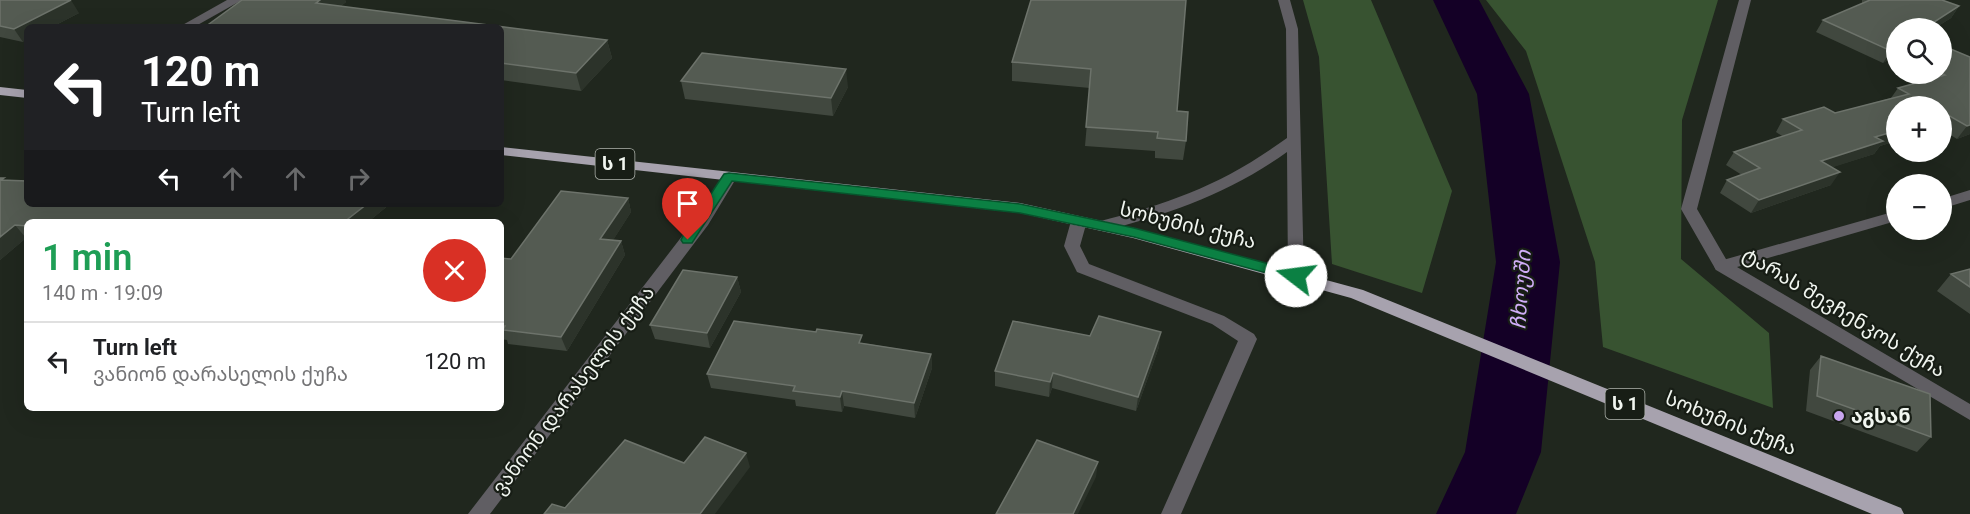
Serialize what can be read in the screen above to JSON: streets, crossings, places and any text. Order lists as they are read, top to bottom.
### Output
{
  "streets": {
    "highway": ["ს 1", "სოხუმის ქუჩა"],
    "street": ["ტარას შევჩენკოს ქუჩა", "ვანიონ დარასელის ქუჩა"]
  },
  "crossings": [
    ["სოხუმის ქუჩა", "ვანიონ დარასელის ქუჩა"]
  ],
  "water": ["ჩხოუში"],
  "places": ["აგსან"],
  "page": {
    "map_buttons": ["+", "−"],
    "turn": ["120 m", "Turn left"],
    "heading": ["1 min", "140 m · 19:09"],
    "list": [
      {
        "name": "Turn left",
        "note": "ვანიონ დარასელის ქუჩა",
        "value": "120 m"
      }
    ]
  }
}
